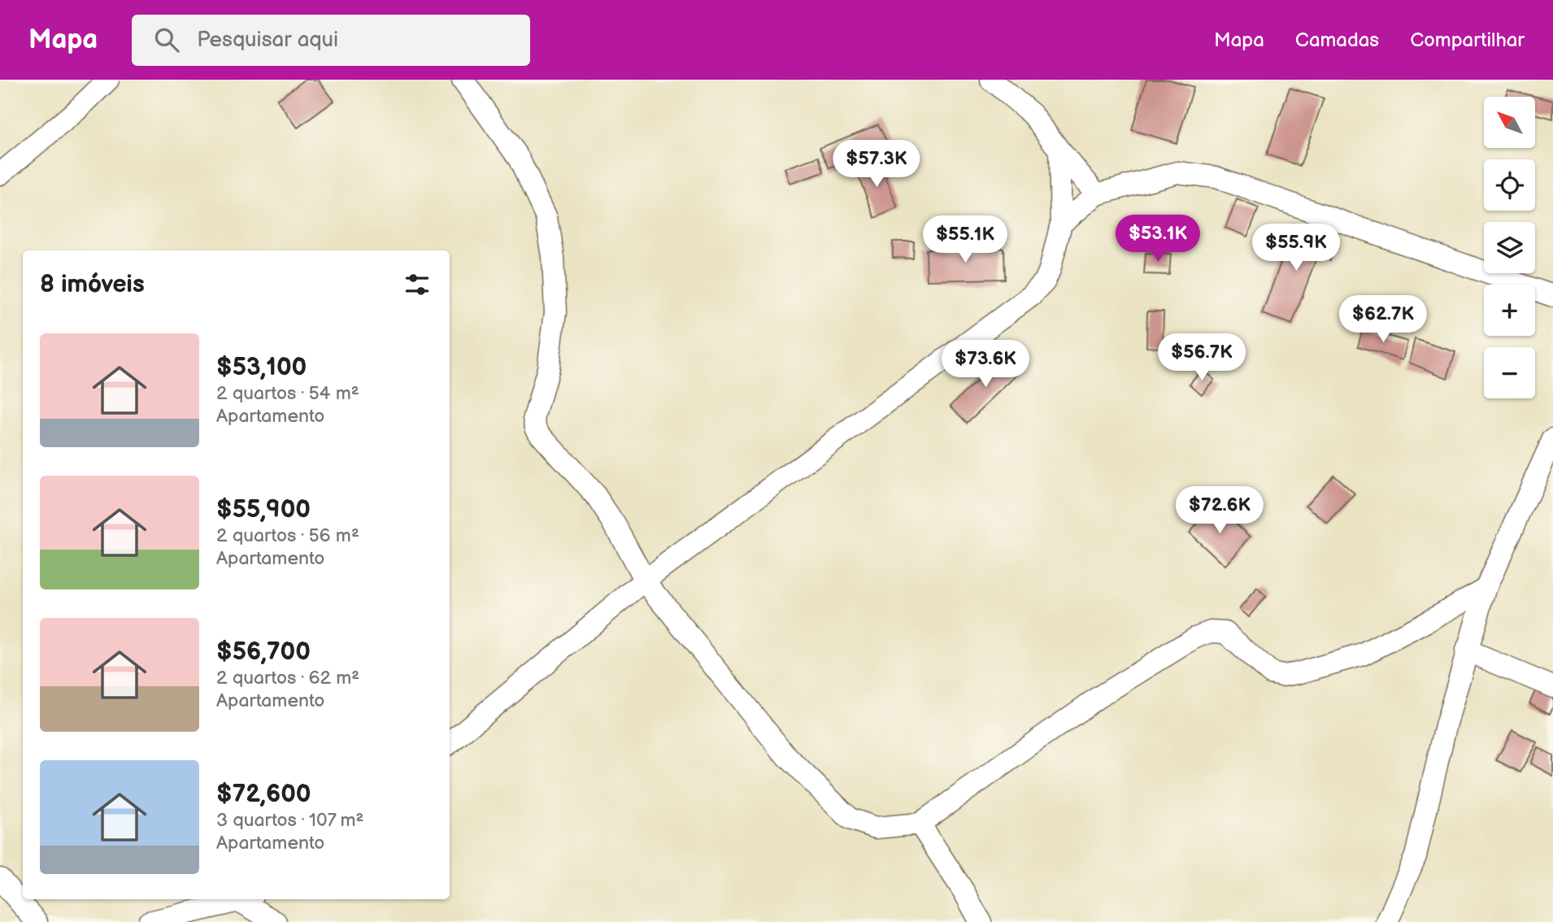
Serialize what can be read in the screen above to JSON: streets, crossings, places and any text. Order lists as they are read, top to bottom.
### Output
{
  "north": "top left",
  "page": {
    "header": "Mapa",
    "search": "Pesquisar aqui",
    "nav": ["Mapa", "Camadas", "Compartilhar"],
    "map_buttons": ["+", "−"],
    "price": [
      "$57.3K",
      "$53.1K",
      "$55.1K",
      "$55.9K",
      "$62.7K",
      "$56.7K",
      "$73.6K",
      "$72.6K"
    ],
    "heading": "8 imóveis",
    "list": [
      {
        "name": "$53,100",
        "note": "2 quartos · 54 m² · Apartamento"
      },
      {
        "name": "$55,900",
        "note": "2 quartos · 56 m² · Apartamento"
      },
      {
        "name": "$56,700",
        "note": "2 quartos · 62 m² · Apartamento"
      },
      {
        "name": "$72,600",
        "note": "3 quartos · 107 m² · Apartamento"
      }
    ]
  }
}
